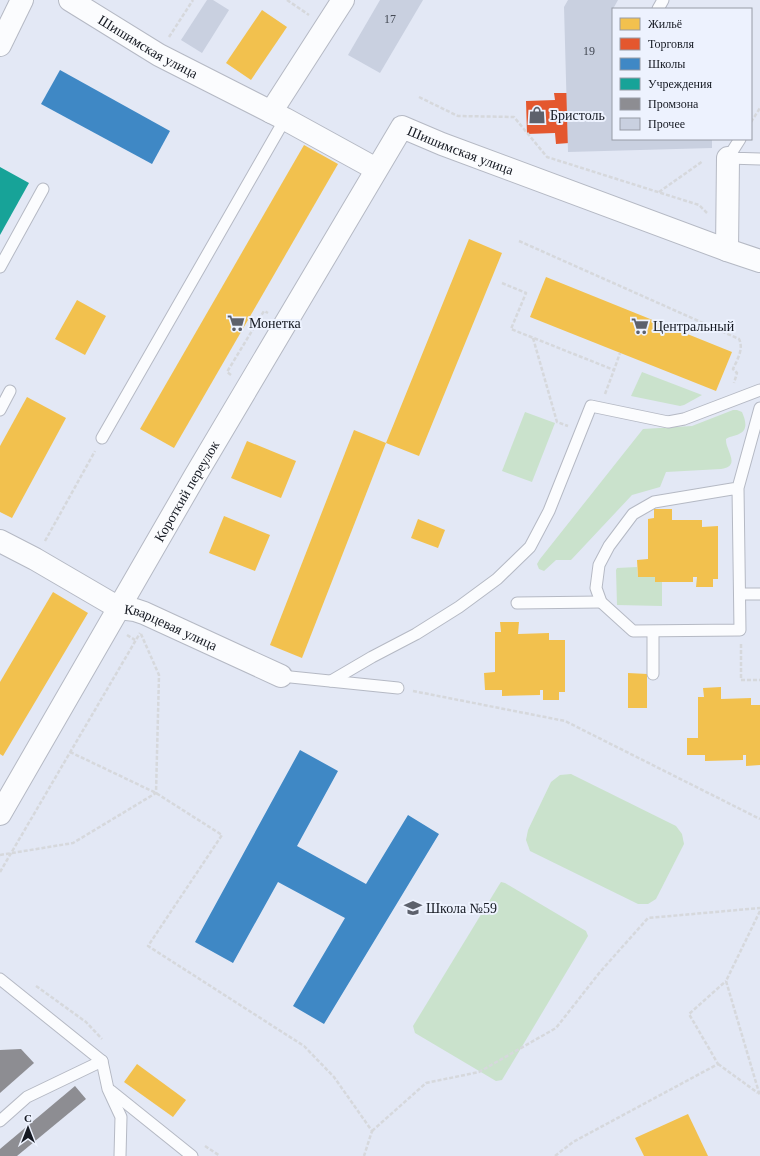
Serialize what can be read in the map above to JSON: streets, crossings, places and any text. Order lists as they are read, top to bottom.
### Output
{
  "streets": {
    "street": ["Шишимская улица", "Короткий переулок", "Кварцевая улица"]
  },
  "crossings": [
    ["Шишимская улица", "Короткий переулок"],
    ["Короткий переулок", "Кварцевая улица"]
  ],
  "places": {
    "shop": ["Бристоль"],
    "supermarket": ["Монетка", "Центральный"],
    "school or university": ["Школа №59"]
  },
  "house_numbers": ["17", "19"],
  "legend": [
    "Жильё",
    "Торговля",
    "Школы",
    "Учреждения",
    "Промзона",
    "Прочее"
  ],
  "north": "top"
}
